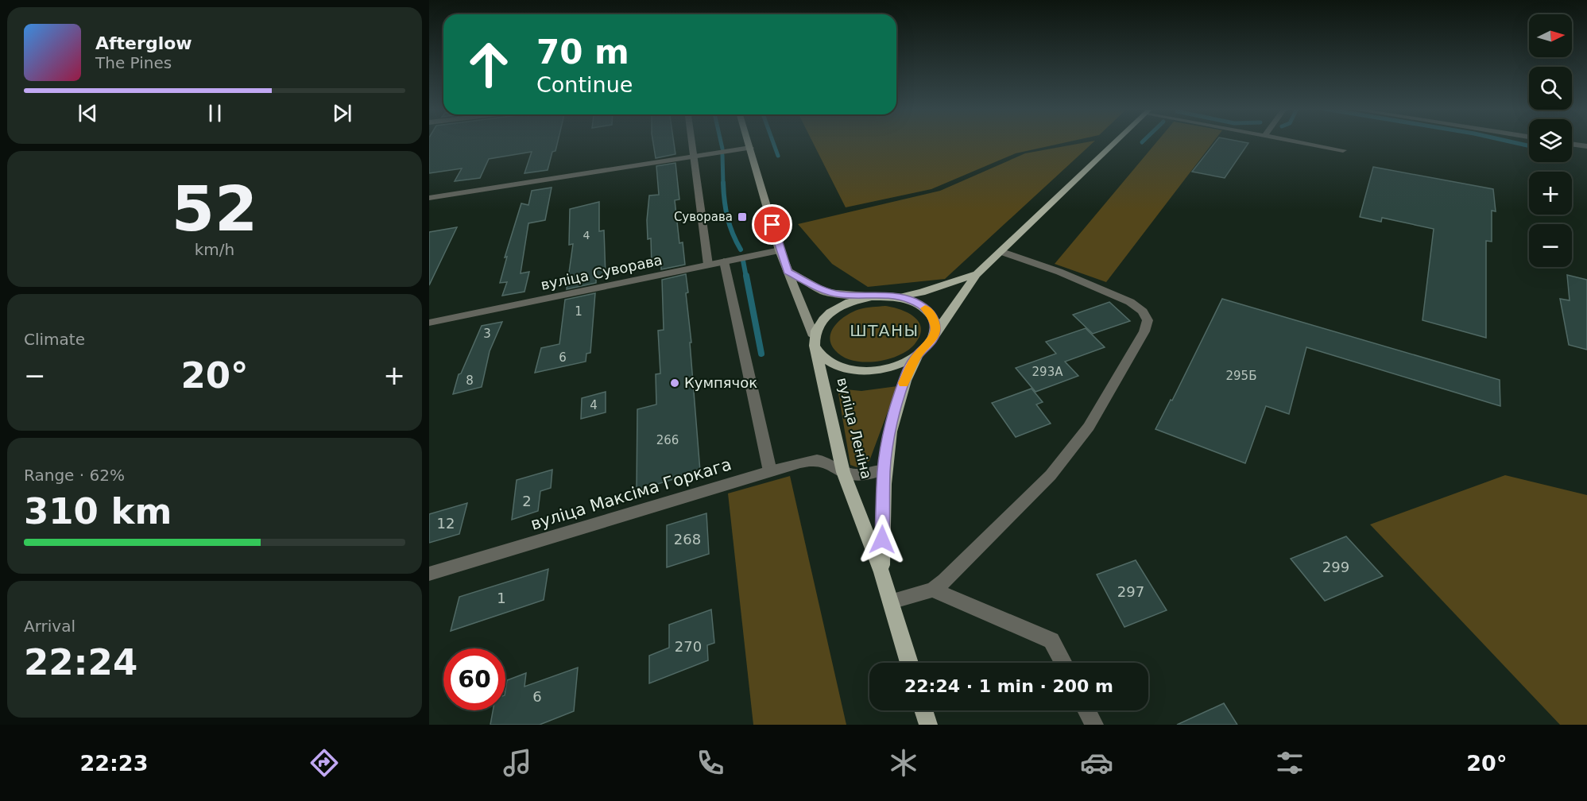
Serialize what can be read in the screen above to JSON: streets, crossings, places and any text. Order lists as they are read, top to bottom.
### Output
{
  "streets": {
    "main road": ["вуліца Леніна"],
    "street": ["вуліца Суворава", "вуліца Максіма Горкага"]
  },
  "crossings": [
    ["вуліца Суворава", "вуліца Леніна"],
    ["вуліца Леніна", "вуліца Максіма Горкага"]
  ],
  "districts": ["ШТАНЫ"],
  "places": {
    "transit": ["Суворава"],
    "other": ["Кумпячок"]
  },
  "house_numbers": [
    "4",
    "1",
    "3",
    "6",
    "293А",
    "295Б",
    "8",
    "4",
    "266",
    "2",
    "12",
    "268",
    "299",
    "297",
    "1",
    "270",
    "6"
  ],
  "north": "right",
  "page": {
    "map_buttons": ["+", "−"],
    "turn": ["70 m", "Continue"],
    "song": ["Afterglow", "The Pines"],
    "tile": [
      ["52", "km/h"],
      "Climate",
      ["Range · 62%", "310 km"],
      ["Arrival", "22:24"]
    ],
    "heat": ["−", "20°", "+"],
    "limit": "60",
    "trip": "22:24 · 1 min · 200 m",
    "tabs": ["22:23", "20°"]
  }
}
